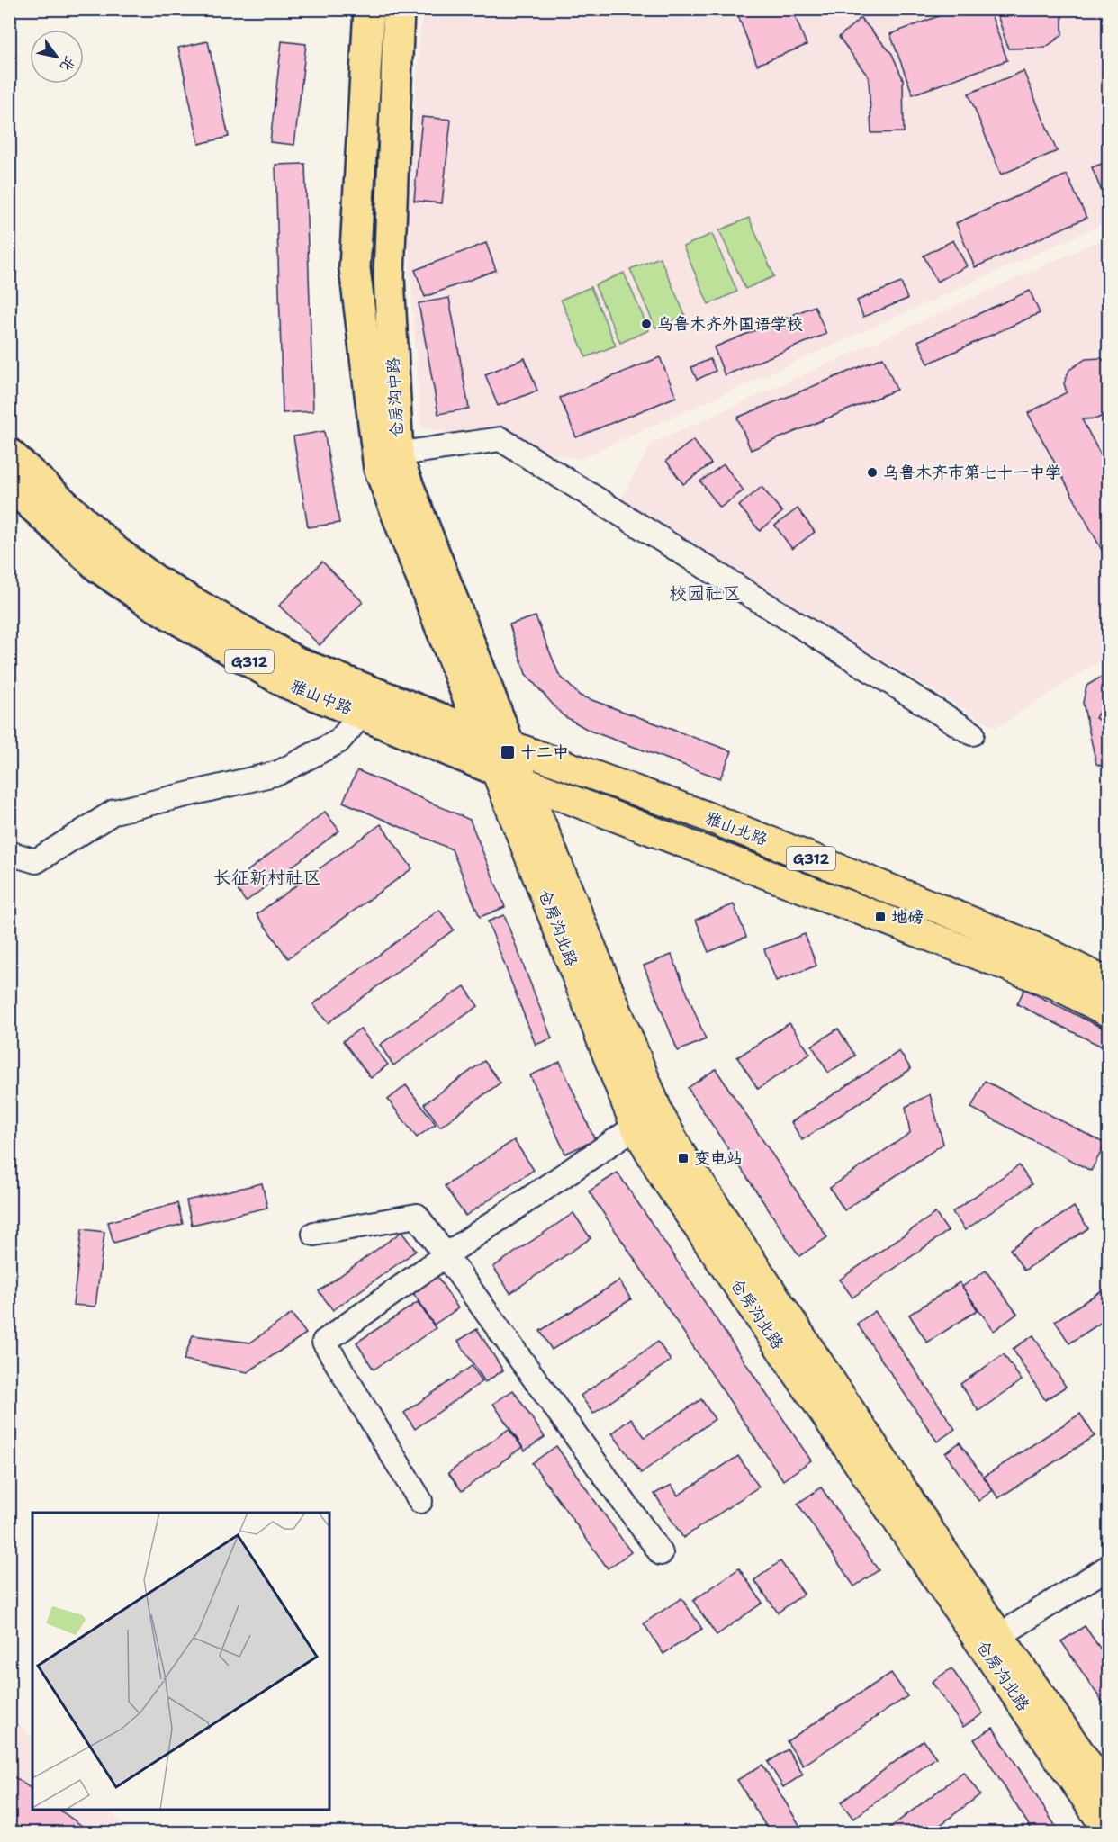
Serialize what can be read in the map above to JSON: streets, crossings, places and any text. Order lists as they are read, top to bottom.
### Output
{
  "streets": {
    "highway": ["仓房沟中路", "G312", "雅山中路"],
    "main road": ["雅山北路", "仓房沟北路"]
  },
  "crossings": [
    ["仓房沟中路", "雅山中路"],
    ["仓房沟中路", "雅山北路"],
    ["仓房沟中路", "仓房沟北路"],
    ["雅山中路", "雅山北路"],
    ["雅山中路", "仓房沟北路"],
    ["雅山北路", "仓房沟北路"]
  ],
  "districts": ["校园社区", "长征新村社区"],
  "places": {
    "other": ["乌鲁木齐外国语学校", "乌鲁木齐市第七十一中学"],
    "transit": ["十二中", "地磅", "变电站"]
  },
  "north": "bottom right"
}
